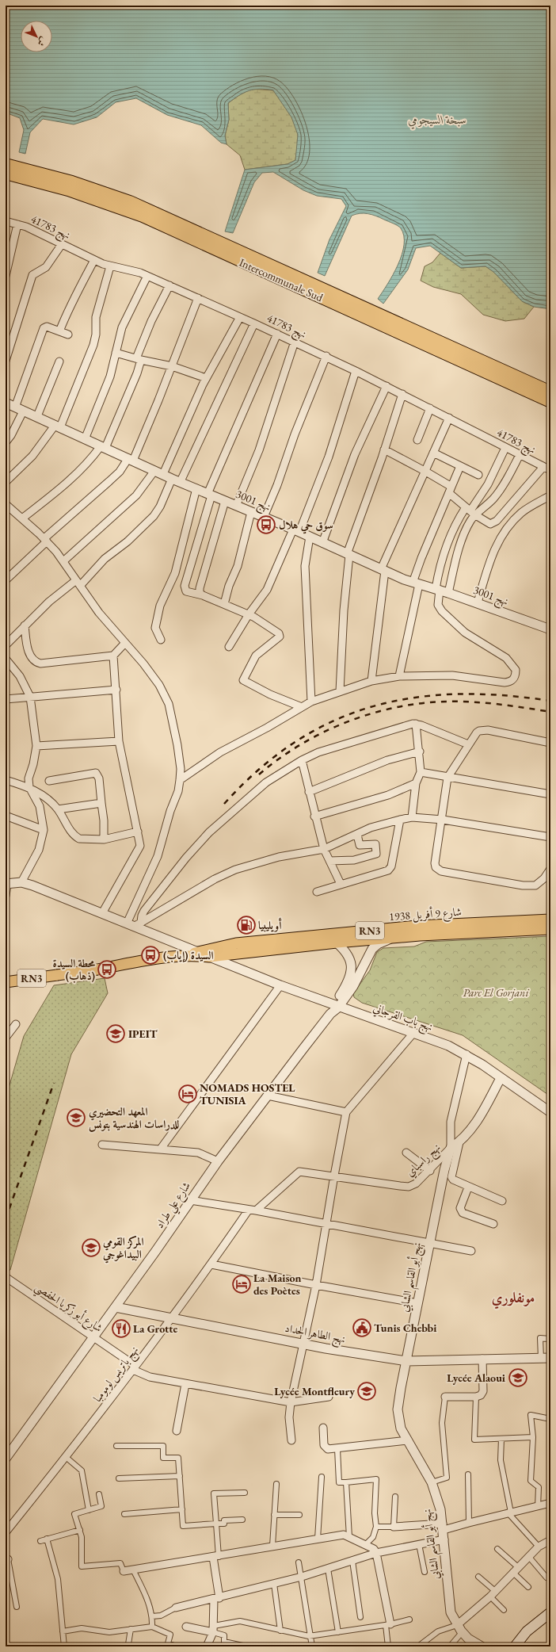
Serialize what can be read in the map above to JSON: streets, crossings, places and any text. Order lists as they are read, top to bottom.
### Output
{
  "streets": {
    "highway": ["Intercommunale Sud"],
    "main road": ["شارع 9 أفريل 1938", "RN3"],
    "street": [
      "نهج 41783",
      "نهج 3001",
      "نهج باب القرجاني",
      "نهج راسباي",
      "شارع علي طراد",
      "نهج أبو القاسم الشابي",
      "شارع أبو زكريا الحفصي",
      "نهج الطاهر الحداد",
      "نهج باتريس لومومبا"
    ]
  },
  "crossings": [
    ["شارع 9 أفريل 1938", "RN3"],
    ["شارع 9 أفريل 1938", "نهج باب القرجاني"],
    ["شارع 9 أفريل 1938", "شارع علي طراد"],
    ["نهج باب القرجاني", "نهج راسباي"],
    ["نهج باب القرجاني", "شارع علي طراد"],
    ["نهج راسباي", "نهج أبو القاسم الشابي"],
    ["نهج راسباي", "نهج باتريس لومومبا"],
    ["شارع علي طراد", "شارع أبو زكريا الحفصي"],
    ["شارع علي طراد", "نهج الطاهر الحداد"],
    ["نهج أبو القاسم الشابي", "نهج الطاهر الحداد"],
    ["شارع أبو زكريا الحفصي", "نهج باتريس لومومبا"],
    ["نهج الطاهر الحداد", "نهج باتريس لومومبا"]
  ],
  "districts": ["مونفلوري"],
  "water": ["سبخة السيجومي"],
  "parks": ["Parc El Gorjani"],
  "places": {
    "bus stop": ["سوق حي هلال", "السيدة (إياب)", "محطة السيدة (ذهاب)"],
    "fuel station": ["أويليبيا"],
    "school or university": [
      "IPEIT",
      "المعهد التحضيري للدراسات الهندسية بتونس",
      "المركز القومي البيداغوجي",
      "Lycée Alaoui",
      "Lycée Montfleury"
    ],
    "hotel": ["NOMADS HOSTEL TUNISIA", "La Maison des Poètes"],
    "public building": ["Tunis Chebbi"],
    "restaurant": ["La Grotte"]
  },
  "north": "bottom right"
}
